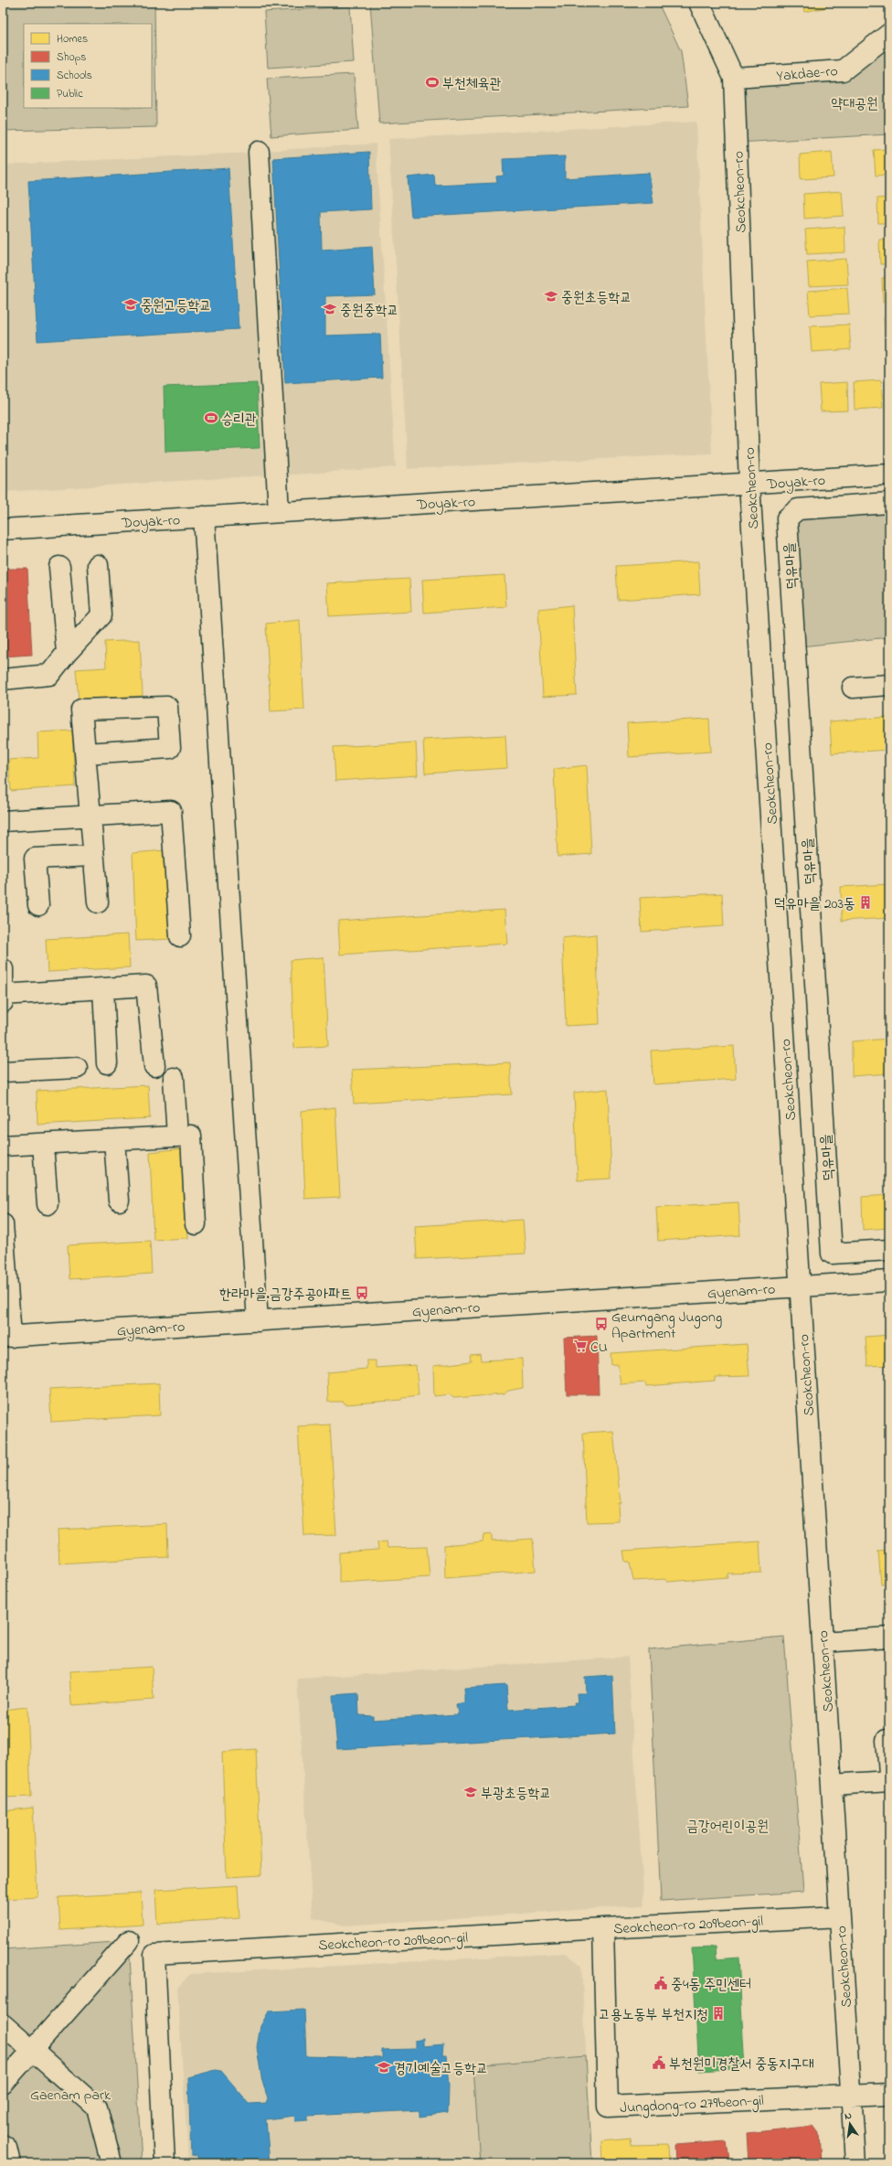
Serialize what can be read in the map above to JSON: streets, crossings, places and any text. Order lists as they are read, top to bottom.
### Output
{
  "streets": {
    "street": [
      "Yakdae-ro",
      "Seokcheon-ro",
      "Doyak-ro",
      "덕유마을",
      "Gyenam-ro",
      "Seokcheon-ro 209beon-gil",
      "Jungdong-ro 279beon-gil"
    ]
  },
  "crossings": [
    ["Yakdae-ro", "Seokcheon-ro"],
    ["Seokcheon-ro", "Doyak-ro"],
    ["Seokcheon-ro", "Gyenam-ro"],
    ["Seokcheon-ro", "Seokcheon-ro 209beon-gil"],
    ["Seokcheon-ro", "Jungdong-ro 279beon-gil"],
    ["Seokcheon-ro 209beon-gil", "Jungdong-ro 279beon-gil"]
  ],
  "parks": ["약대공원", "금강어린이공원", "Gaenam park"],
  "places": {
    "sports": ["부천체육관", "승리관"],
    "school or university": [
      "중원초등학교",
      "중원고등학교",
      "중원중학교",
      "부광초등학교",
      "경기예술고등학교"
    ],
    "building": ["덕유마을 203동", "고용노동부 부천지청"],
    "bus stop": ["한라마을.금강주공아파트", "Geumgang Jugong Apartment"],
    "supermarket": ["CU"],
    "public building": ["중4동 주민센터", "부천원미경찰서 중동지구대"]
  },
  "legend": [
    "Homes",
    "Shops",
    "Schools",
    "Public"
  ],
  "north": "top"
}
